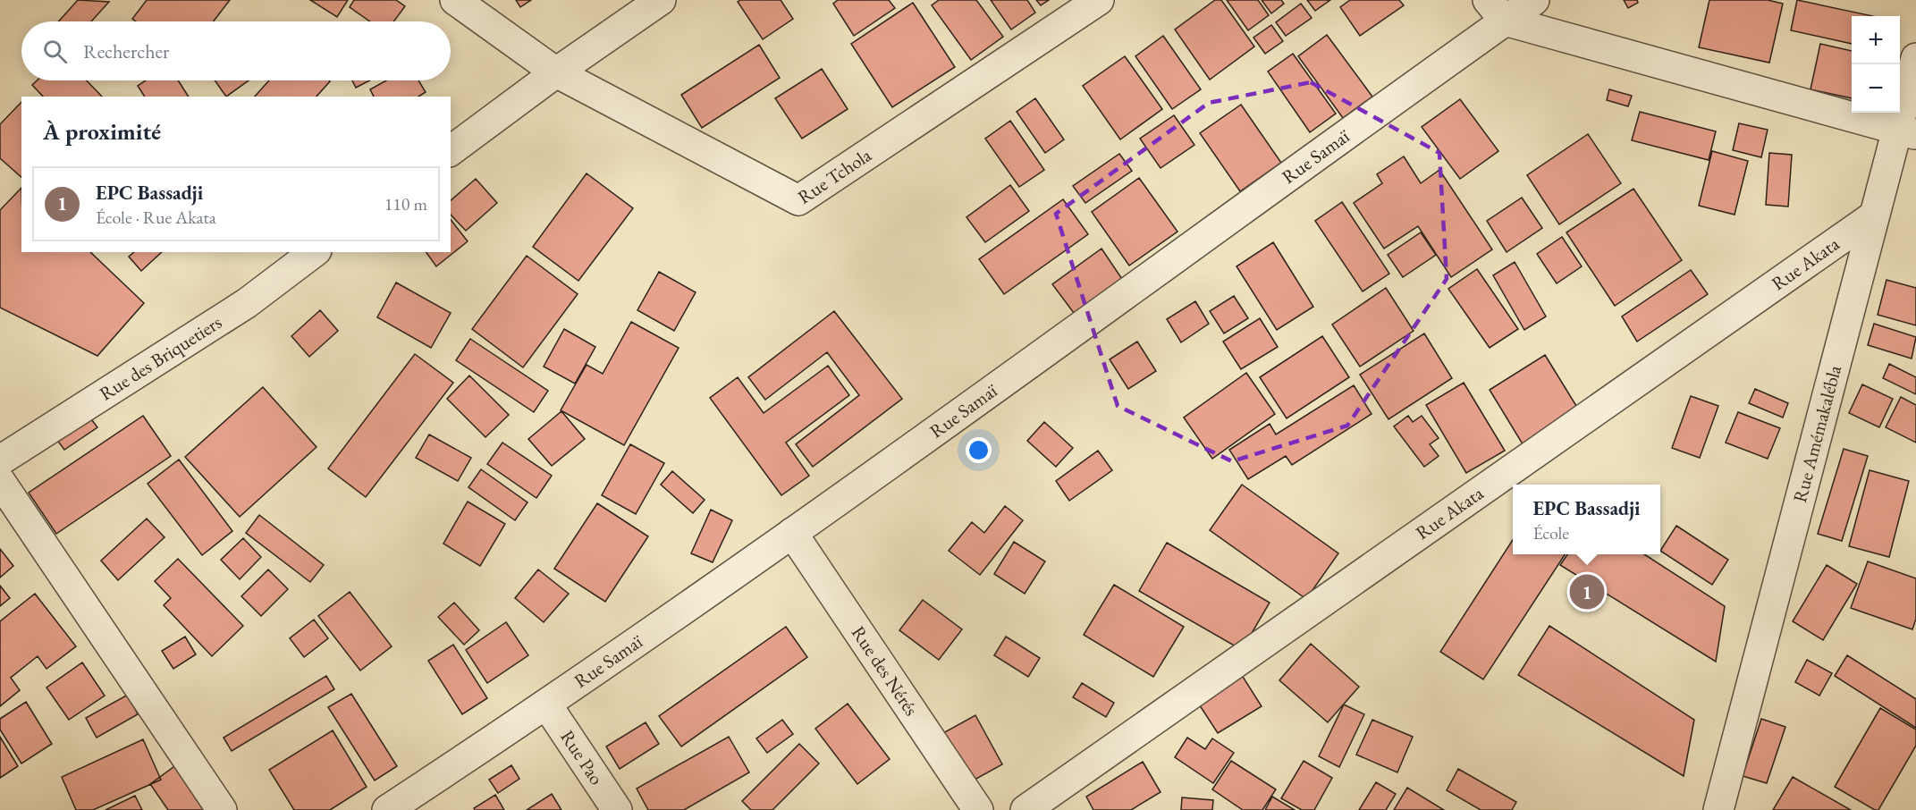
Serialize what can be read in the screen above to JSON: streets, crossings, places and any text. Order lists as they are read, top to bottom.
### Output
{
  "streets": {
    "street": [
      "Rue Samaï",
      "Rue Tchola",
      "Rue Akata",
      "Rue des Briquetiers",
      "Rue Amémakalébla",
      "Rue des Nérés",
      "Rue Pao"
    ]
  },
  "crossings": [
    ["Rue Samaï", "Rue des Nérés"],
    ["Rue Samaï", "Rue Pao"],
    ["Rue Akata", "Rue Amémakalébla"]
  ],
  "page": {
    "map_buttons": ["+", "−"],
    "search": "Rechercher",
    "heading": "À proximité",
    "list": [
      {
        "mark": "1",
        "name": "EPC Bassadji",
        "note": "École · Rue Akata",
        "value": "110 m"
      }
    ],
    "popup": ["EPC Bassadji", "École"],
    "pins": "1"
  }
}
